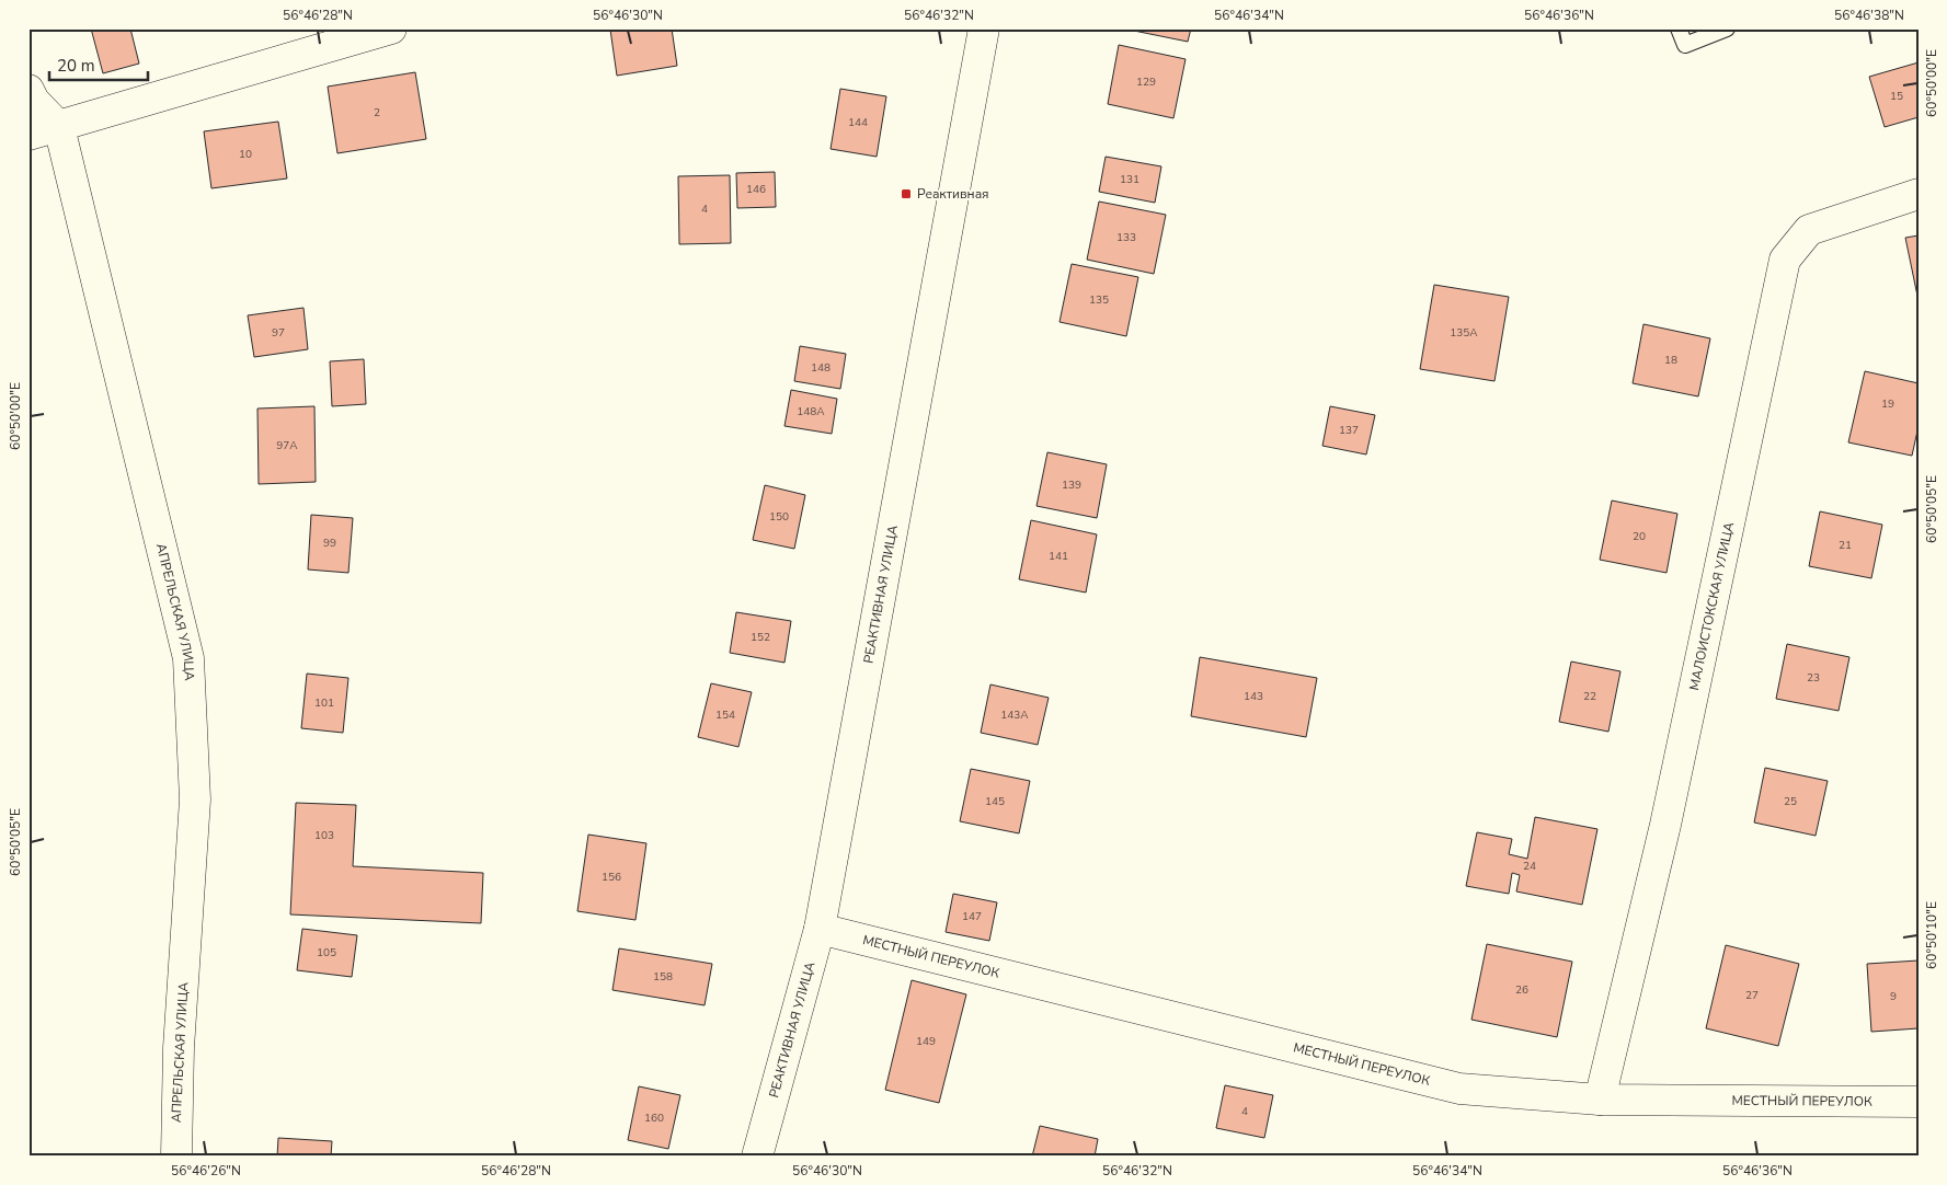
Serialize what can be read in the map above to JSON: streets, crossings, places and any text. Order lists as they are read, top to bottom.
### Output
{
  "streets": {
    "street": [
      "РЕАКТИВНАЯ УЛИЦА",
      "МАЛОИСТОКСКАЯ УЛИЦА",
      "АПРЕЛЬСКАЯ УЛИЦА",
      "МЕСТНЫЙ ПЕРЕУЛОК"
    ]
  },
  "crossings": [
    ["РЕАКТИВНАЯ УЛИЦА", "МЕСТНЫЙ ПЕРЕУЛОК"],
    ["МАЛОИСТОКСКАЯ УЛИЦА", "МЕСТНЫЙ ПЕРЕУЛОК"]
  ],
  "places": {
    "transit": ["Реактивная"]
  },
  "house_numbers": [
    "129",
    "15",
    "2",
    "144",
    "10",
    "131",
    "146",
    "4",
    "133",
    "135",
    "97",
    "135А",
    "18",
    "148",
    "19",
    "148А",
    "137",
    "97А",
    "139",
    "150",
    "20",
    "99",
    "21",
    "141",
    "152",
    "23",
    "143",
    "22",
    "101",
    "154",
    "143А",
    "145",
    "25",
    "103",
    "24",
    "156",
    "147",
    "105",
    "158",
    "26",
    "27",
    "9",
    "149",
    "4",
    "160"
  ],
  "scale_bar": "20 m",
  "coordinates": [
    "56°46'28\"N",
    "56°46'30\"N",
    "56°46'32\"N",
    "56°46'34\"N",
    "56°46'36\"N",
    "56°46'38\"N",
    "60°50'00\"E",
    "60°50'05\"E",
    "60°50'10\"E",
    "56°46'26\"N"
  ]
}
